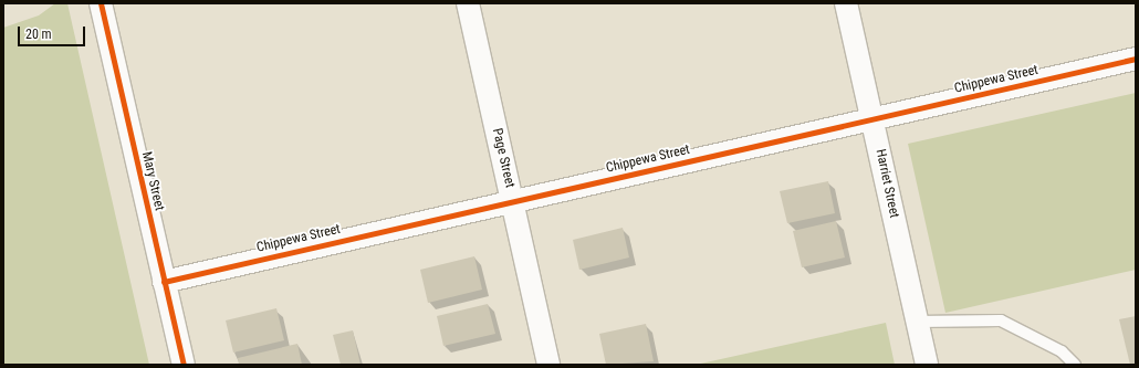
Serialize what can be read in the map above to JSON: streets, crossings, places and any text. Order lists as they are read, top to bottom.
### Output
{
  "streets": {
    "street": [
      "Chippewa Street",
      "Page Street",
      "Mary Street",
      "Harriet Street"
    ]
  },
  "crossings": [
    ["Chippewa Street", "Page Street"],
    ["Chippewa Street", "Mary Street"],
    ["Chippewa Street", "Harriet Street"]
  ],
  "scale_bar": "20 m"
}
